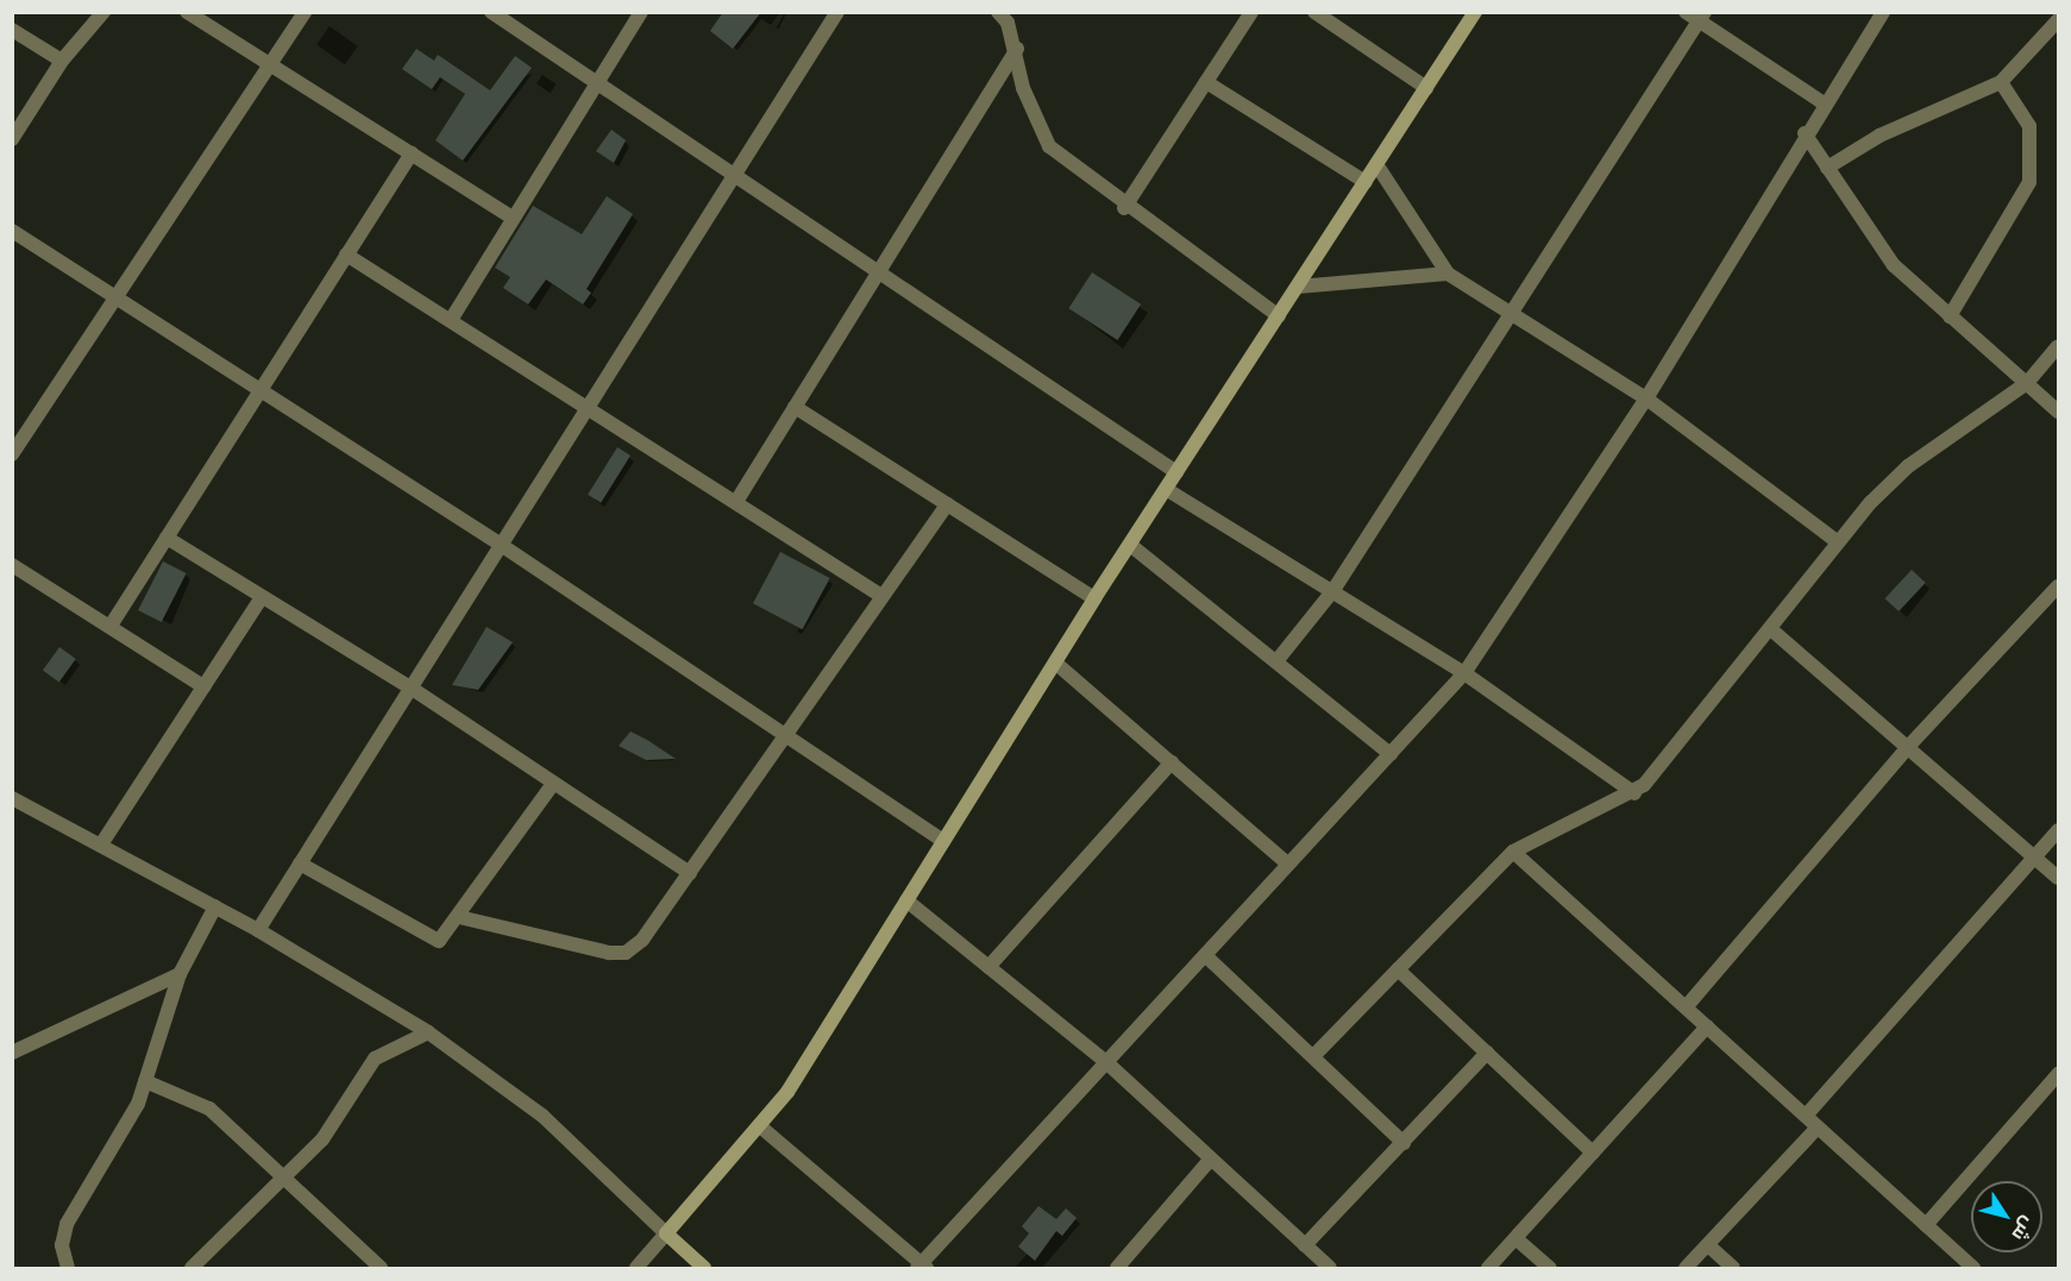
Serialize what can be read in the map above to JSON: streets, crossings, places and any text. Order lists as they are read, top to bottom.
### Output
{
  "north": "bottom right"
}
